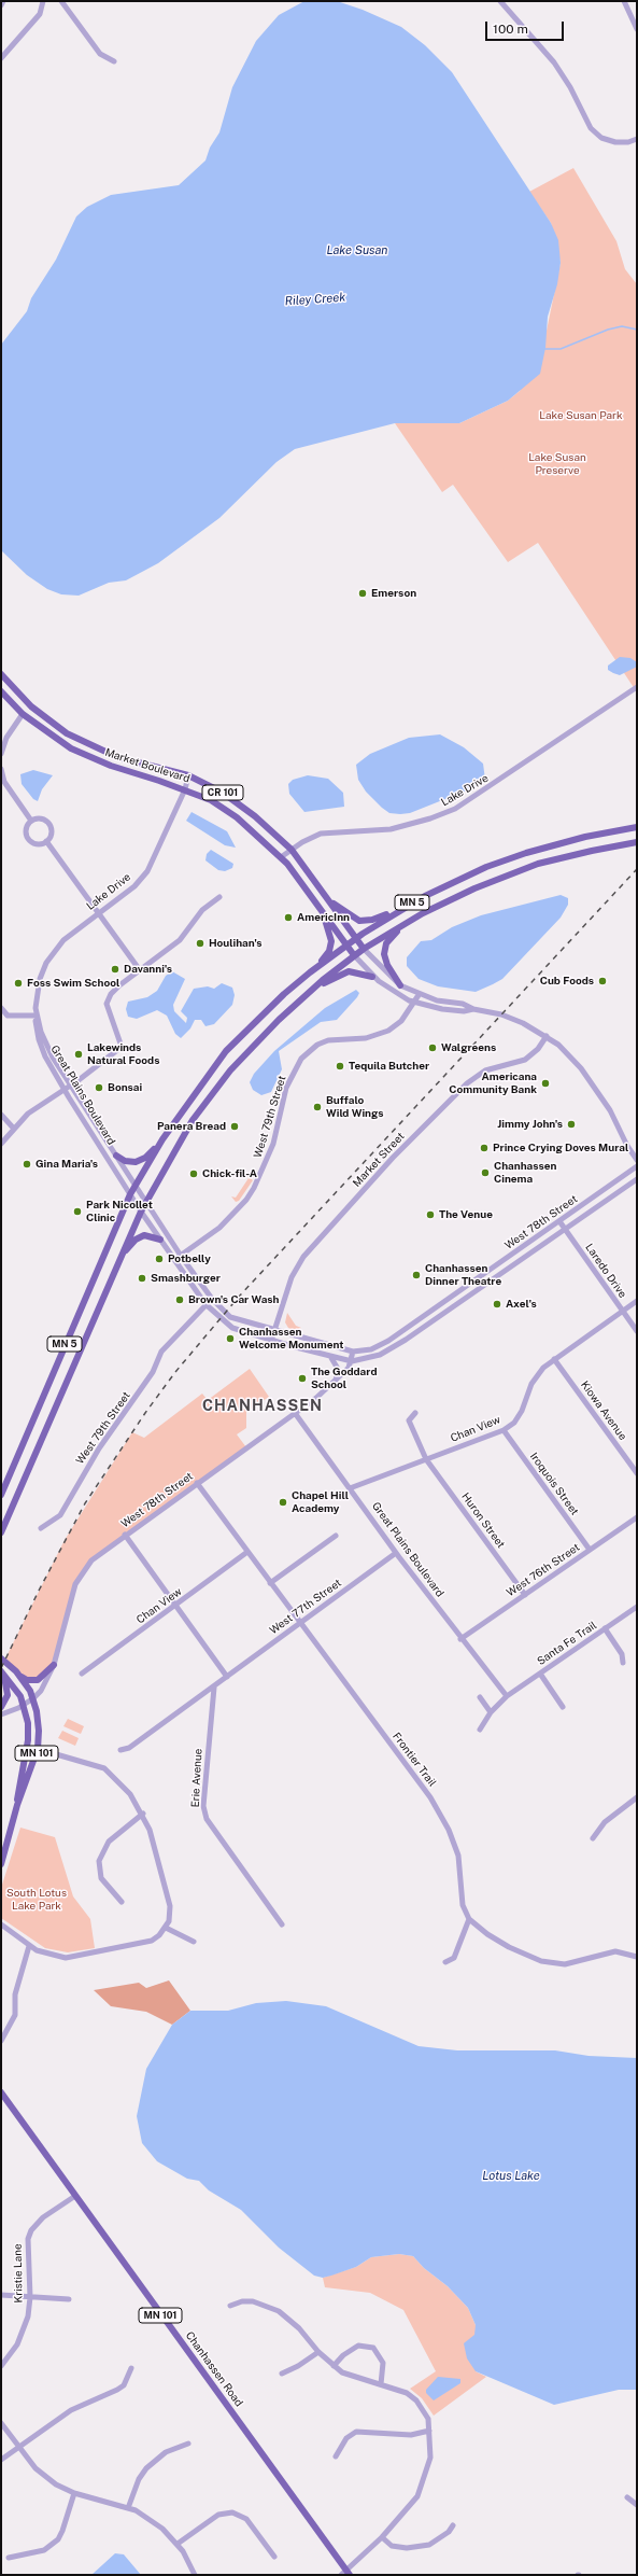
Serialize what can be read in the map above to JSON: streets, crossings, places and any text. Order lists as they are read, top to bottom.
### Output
{
  "streets": {
    "main road": [
      "Market Boulevard",
      "CR 101",
      "MN 5",
      "MN 101",
      "Chanhassen Road"
    ],
    "street": [
      "Lake Drive",
      "Great Plains Boulevard",
      "West 79th Street",
      "Market Street",
      "West 78th Street",
      "Laredo Drive",
      "Kiowa Avenue",
      "Chan View",
      "Iroquois Street",
      "Huron Street",
      "West 76th Street",
      "West 77th Street",
      "Santa Fe Trail",
      "Frontier Trail",
      "Erie Avenue",
      "Kristie Lane"
    ]
  },
  "crossings": [
    ["Market Boulevard", "Lake Drive"],
    ["Market Boulevard", "CR 101"],
    ["Market Boulevard", "MN 5"],
    ["Market Boulevard", "West 79th Street"],
    ["Market Boulevard", "Market Street"],
    ["Lake Drive", "Great Plains Boulevard"],
    ["MN 5", "Great Plains Boulevard"],
    ["Great Plains Boulevard", "West 79th Street"],
    ["Great Plains Boulevard", "Market Street"],
    ["Great Plains Boulevard", "West 78th Street"],
    ["Great Plains Boulevard", "Chan View"],
    ["Great Plains Boulevard", "West 76th Street"],
    ["Great Plains Boulevard", "West 77th Street"],
    ["Great Plains Boulevard", "Santa Fe Trail"],
    ["West 78th Street", "Laredo Drive"],
    ["West 78th Street", "MN 101"],
    ["West 78th Street", "Frontier Trail"],
    ["Laredo Drive", "Chan View"],
    ["Kiowa Avenue", "Chan View"],
    ["Chan View", "Iroquois Street"],
    ["Chan View", "Huron Street"],
    ["Chan View", "Frontier Trail"],
    ["Iroquois Street", "West 76th Street"],
    ["Huron Street", "West 76th Street"],
    ["West 77th Street", "Frontier Trail"],
    ["West 77th Street", "Erie Avenue"],
    ["Kristie Lane", "Chanhassen Road"]
  ],
  "districts": ["CHANHASSEN"],
  "water": ["Lake Susan", "Riley Creek", "Lotus Lake"],
  "parks": ["Lake Susan Park", "Lake Susan Preserve", "South Lotus Lake Park"],
  "places": [
    "Emerson",
    "AmericInn",
    "Houlihan's",
    "Davanni's",
    "Cub Foods",
    "Foss Swim School",
    "Walgreens",
    "Lakewinds Natural Foods",
    "Tequila Butcher",
    "Americana Community Bank",
    "Bonsai",
    "Buffalo Wild Wings",
    "Jimmy John's",
    "Panera Bread",
    "Prince Crying Doves Mural",
    "Gina Maria's",
    "Chanhassen Cinema",
    "Chick-fil-A",
    "Park Nicollet Clinic",
    "The Venue",
    "Potbelly",
    "Chanhassen Dinner Theatre",
    "Smashburger",
    "Brown's Car Wash",
    "Axel's",
    "Chanhassen Welcome Monument",
    "The Goddard School",
    "Chapel Hill Academy"
  ],
  "scale_bar": "100 m"
}
